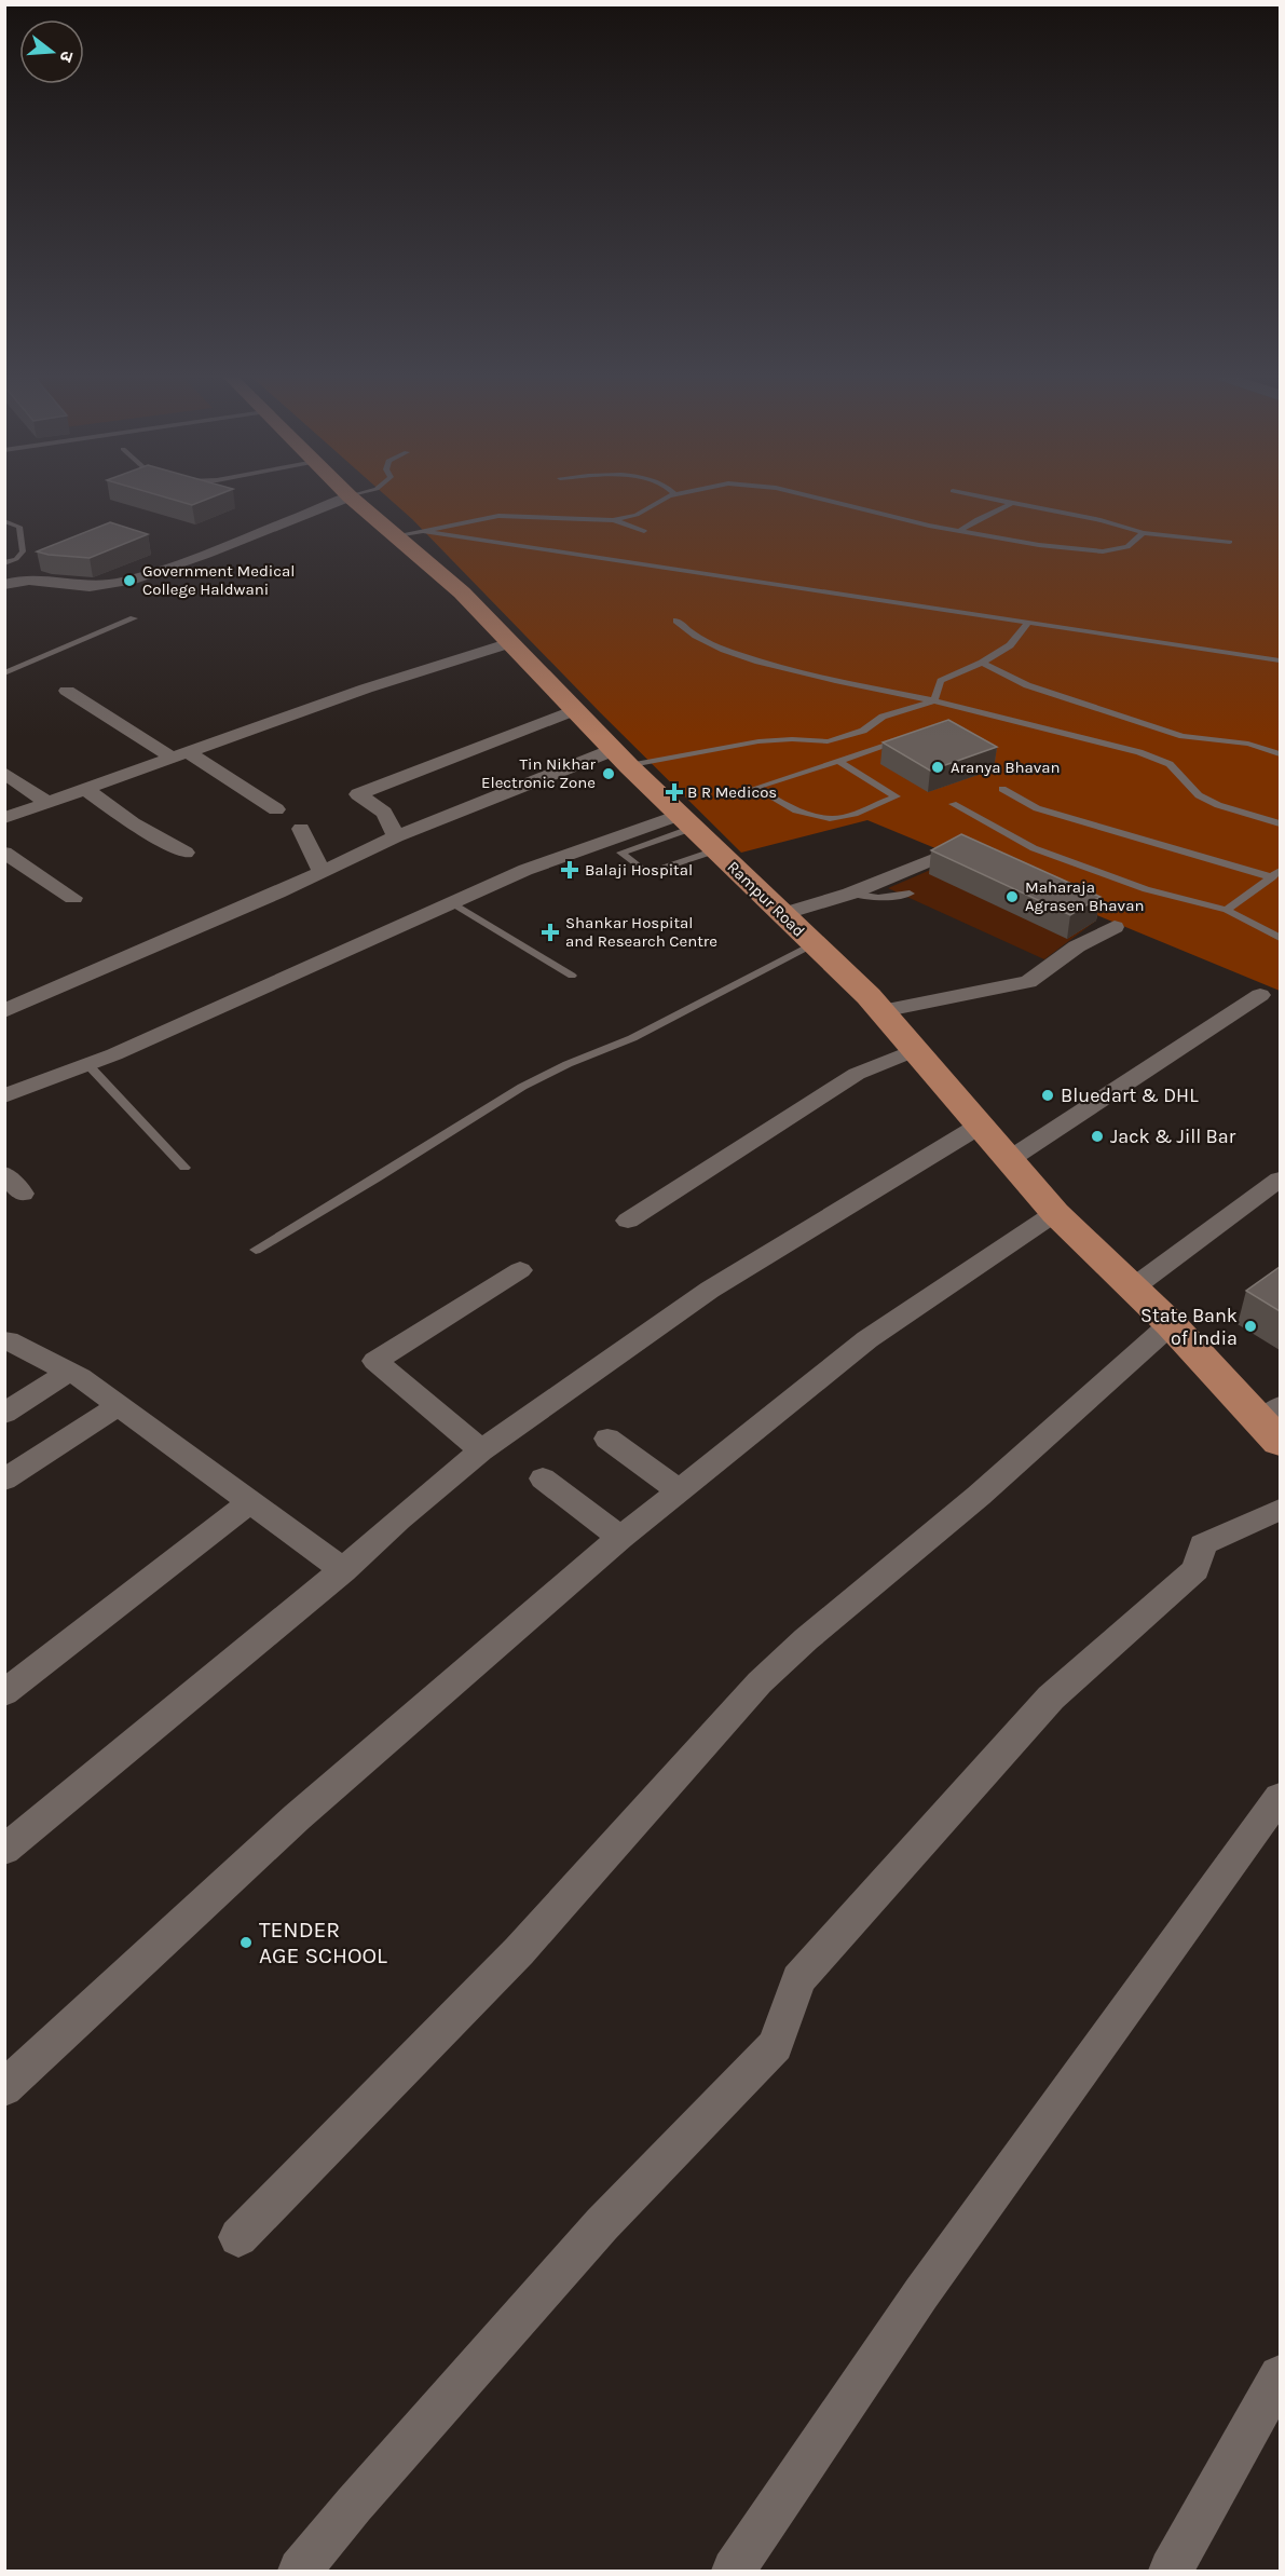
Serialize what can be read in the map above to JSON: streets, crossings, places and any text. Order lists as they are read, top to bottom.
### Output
{
  "streets": {
    "main road": ["Rampur Road"]
  },
  "places": {
    "other": [
      "Government Medical College Haldwani",
      "Aranya Bhavan",
      "Tin Nikhar Electronic Zone",
      "Maharaja Agrasen Bhavan",
      "Bluedart & DHL",
      "Jack & Jill Bar",
      "State Bank of India",
      "TENDER AGE SCHOOL"
    ],
    "health": ["B R Medicos", "Balaji Hospital", "Shankar Hospital and Research Centre"]
  },
  "north": "right"
}
